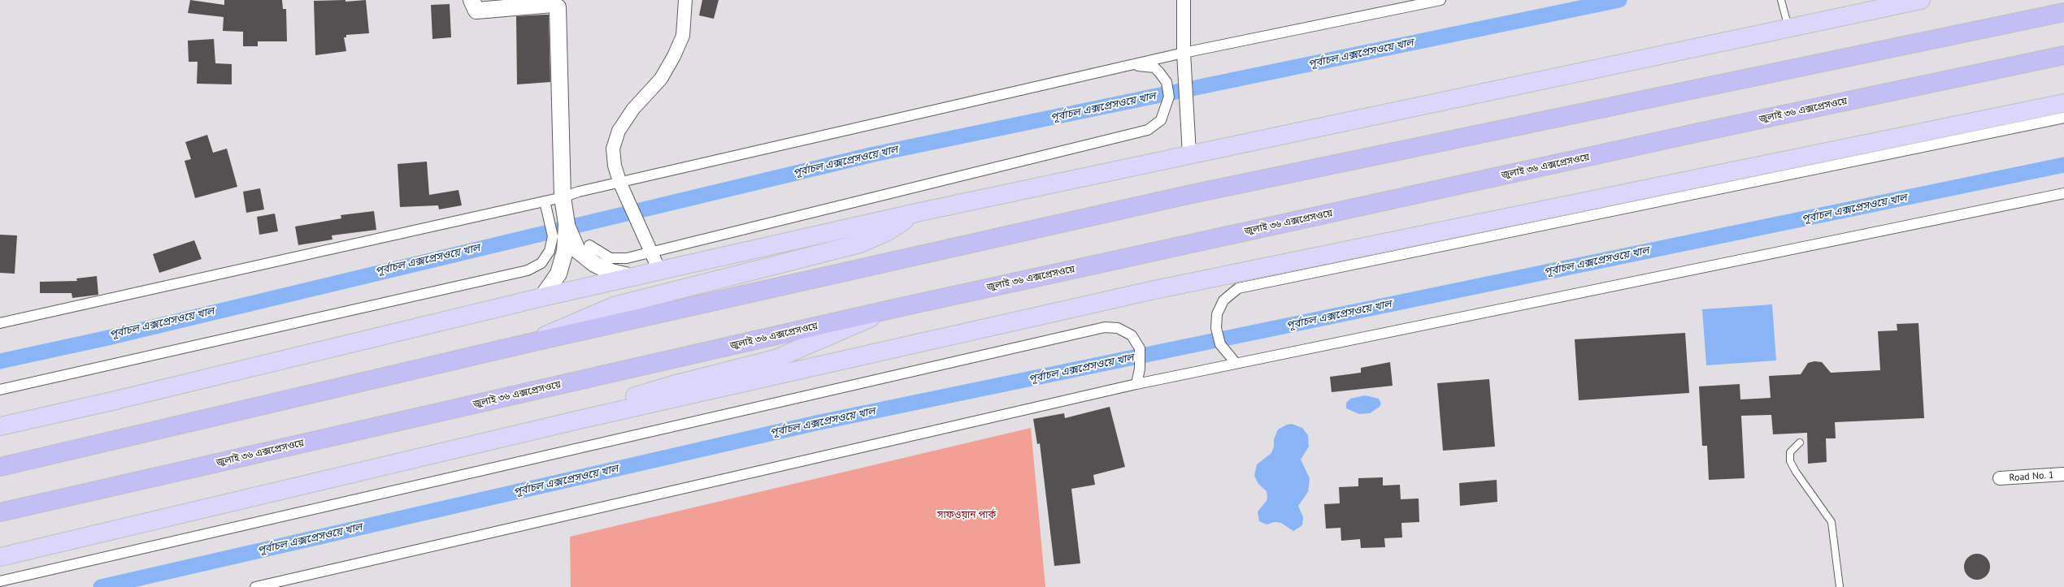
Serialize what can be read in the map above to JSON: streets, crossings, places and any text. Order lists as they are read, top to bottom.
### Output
{
  "streets": {
    "highway": ["জুলাই ৩৬ এক্সপ্রেসওয়ে"],
    "street": ["Road No. 1"]
  },
  "water": ["পূর্বাচল এক্সপ্রেসওয়ে খাল"],
  "parks": ["সাফওয়ান পার্ক"]
}
